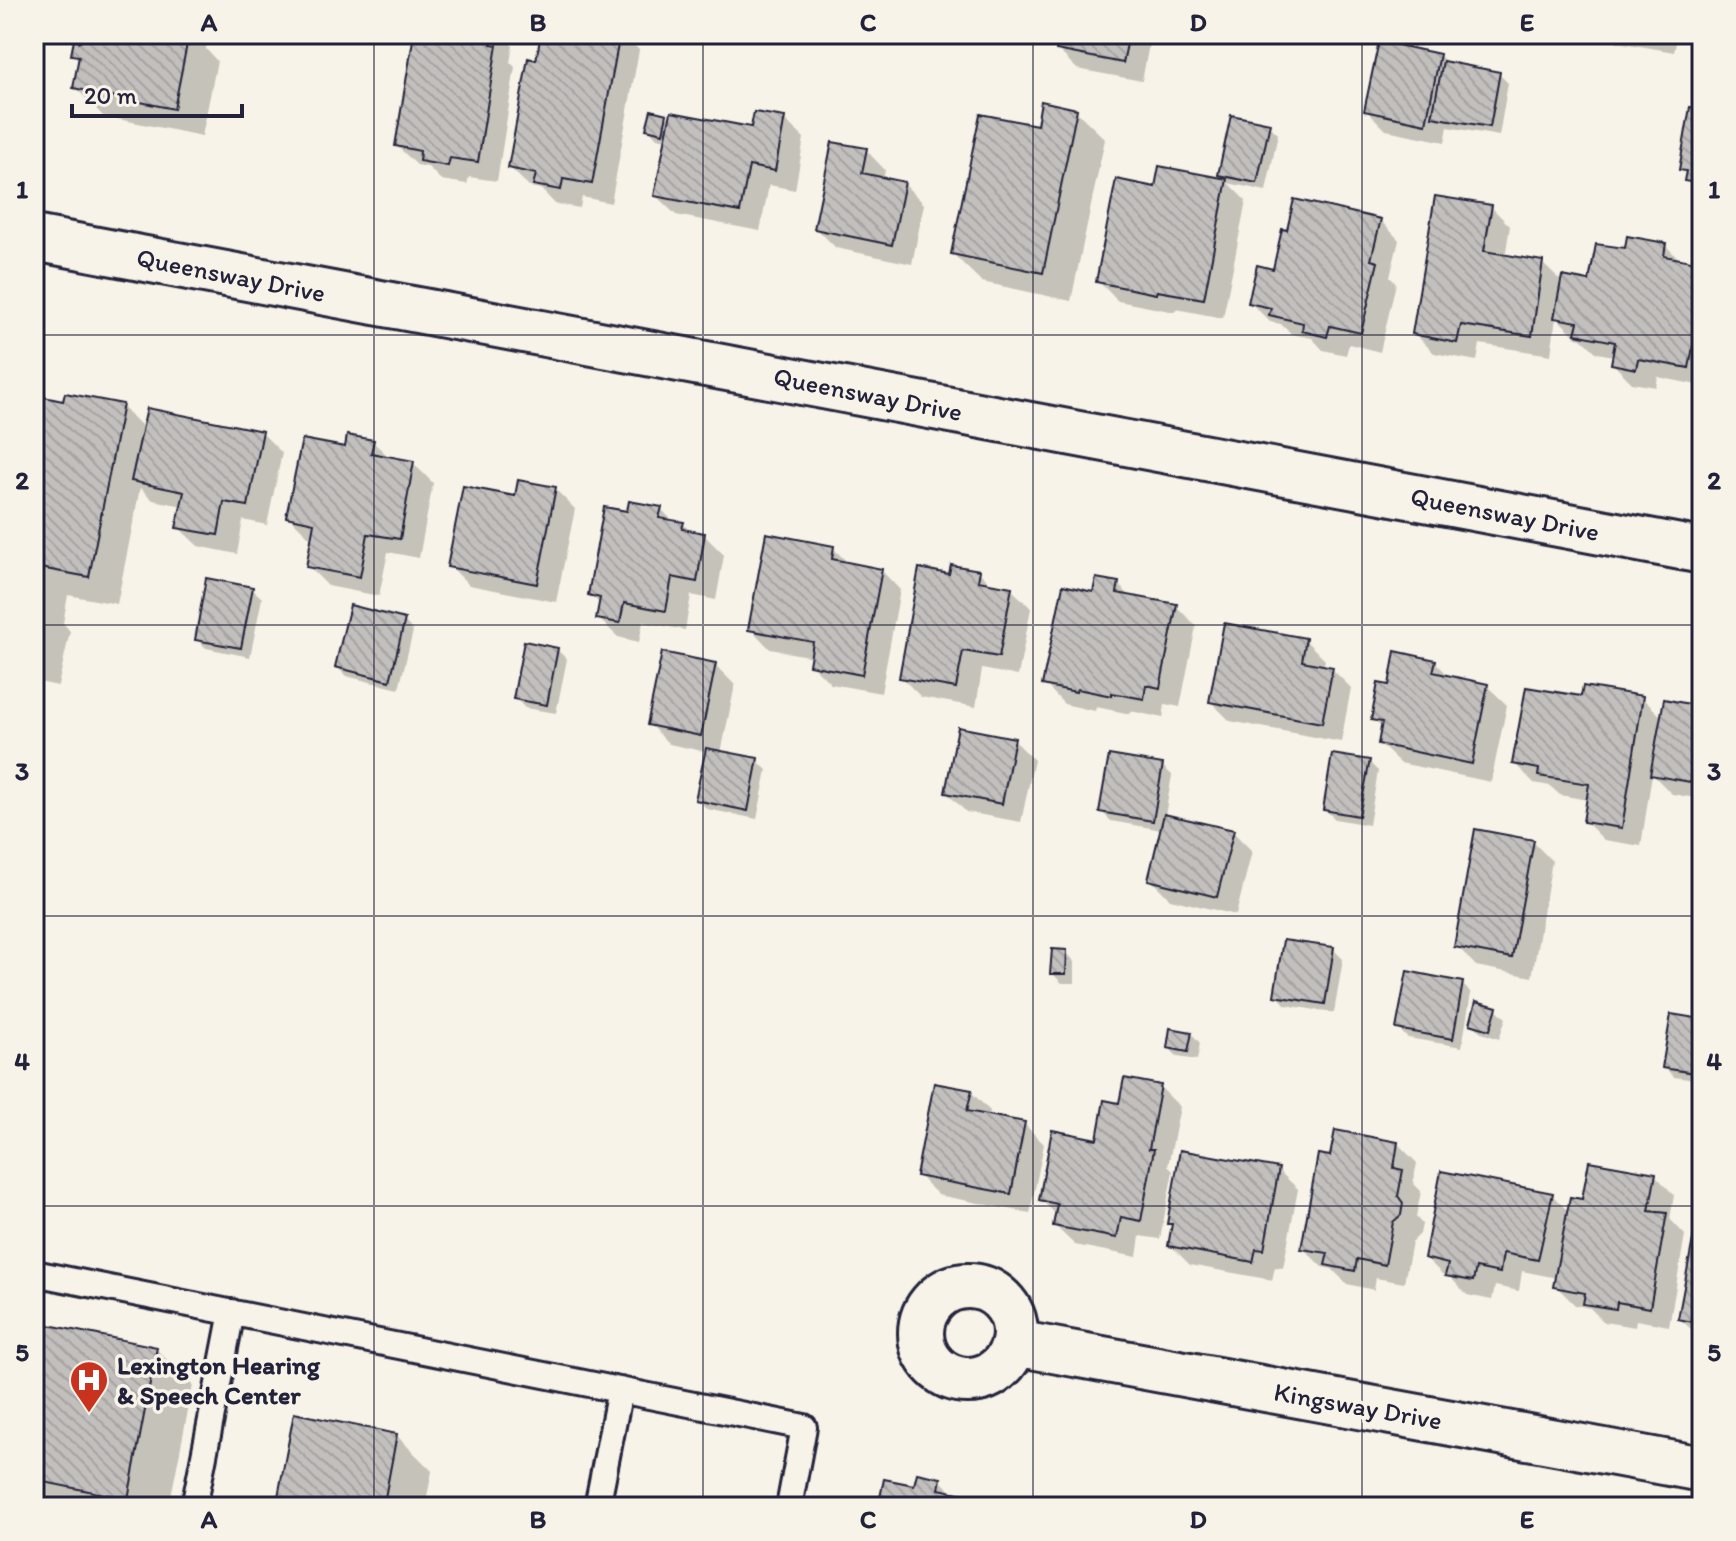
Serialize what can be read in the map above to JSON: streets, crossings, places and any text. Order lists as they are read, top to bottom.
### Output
{
  "streets": {
    "street": ["Queensway Drive", "Kingsway Drive"]
  },
  "places": {
    "hospital": ["Lexington Hearing & Speech Center"]
  },
  "scale_bar": "20 m",
  "grid": {
    "columns": [
      "A",
      "B",
      "C",
      "D",
      "E"
    ],
    "rows": [
      "1",
      "2",
      "3",
      "4",
      "5"
    ]
  }
}
